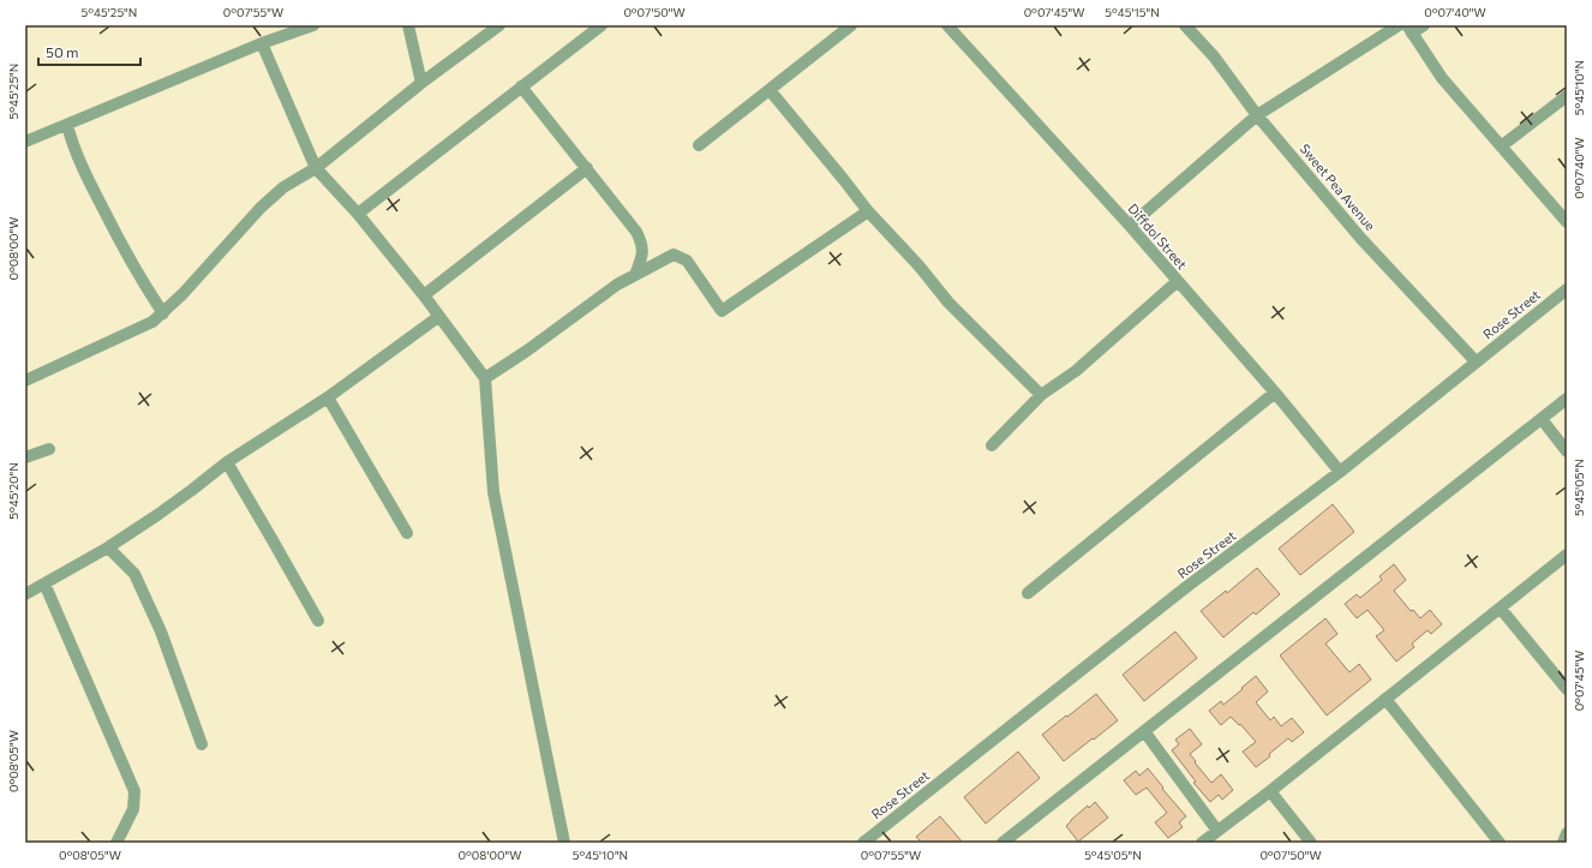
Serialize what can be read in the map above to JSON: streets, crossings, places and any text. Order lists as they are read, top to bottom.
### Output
{
  "streets": {
    "street": ["Sweet Pea Avenue", "Diffdol Street", "Rose Street"]
  },
  "crossings": [
    ["Sweet Pea Avenue", "Rose Street"],
    ["Diffdol Street", "Rose Street"]
  ],
  "scale_bar": "50 m",
  "coordinates": [
    "5°45'25\"N",
    "0°07'55\"W",
    "0°07'50\"W",
    "0°07'45\"W",
    "5°45'15\"N",
    "0°07'40\"W",
    "5°45'10\"N",
    "0°08'00\"W",
    "5°45'05\"N",
    "5°45'20\"N",
    "0°08'05\"W"
  ]
}
